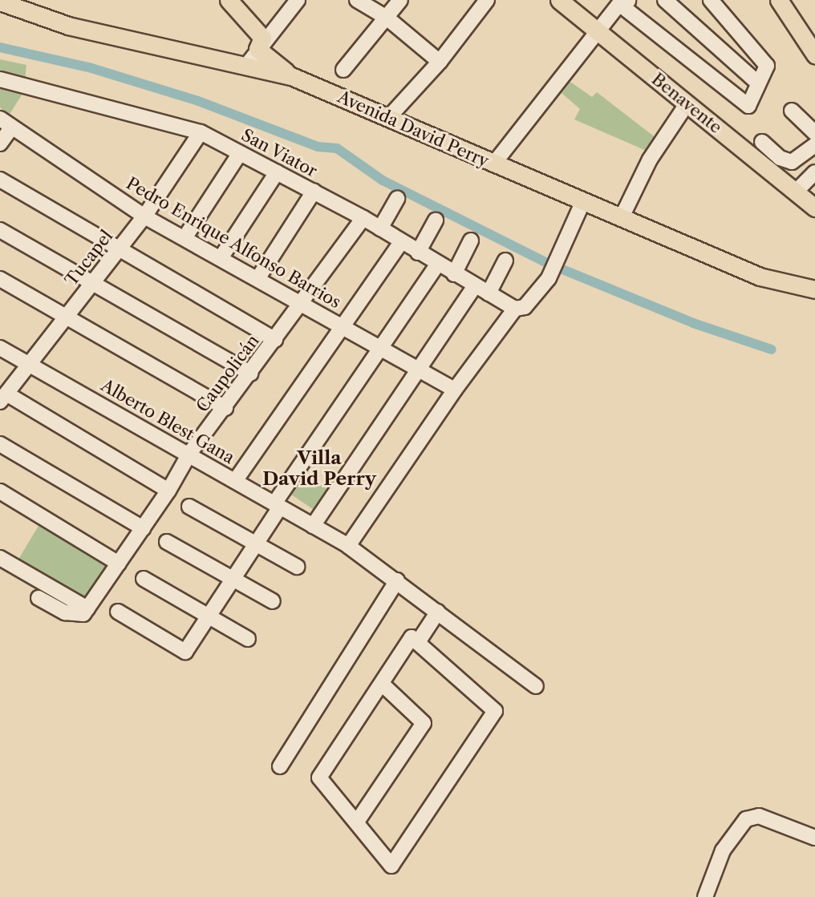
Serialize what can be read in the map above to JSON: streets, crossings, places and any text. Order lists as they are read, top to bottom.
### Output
{
  "streets": {
    "main road": ["Benavente", "Avenida David Perry"],
    "street": [
      "San Viator",
      "Pedro Enrique Alfonso Barrios",
      "Tucapel",
      "Caupolicán",
      "Alberto Blest Gana"
    ]
  },
  "crossings": [
    ["San Viator", "Tucapel"],
    ["San Viator", "Caupolicán"],
    ["Pedro Enrique Alfonso Barrios", "Tucapel"],
    ["Pedro Enrique Alfonso Barrios", "Caupolicán"],
    ["Tucapel", "Alberto Blest Gana"],
    ["Caupolicán", "Alberto Blest Gana"]
  ],
  "districts": ["Villa David Perry"]
}
